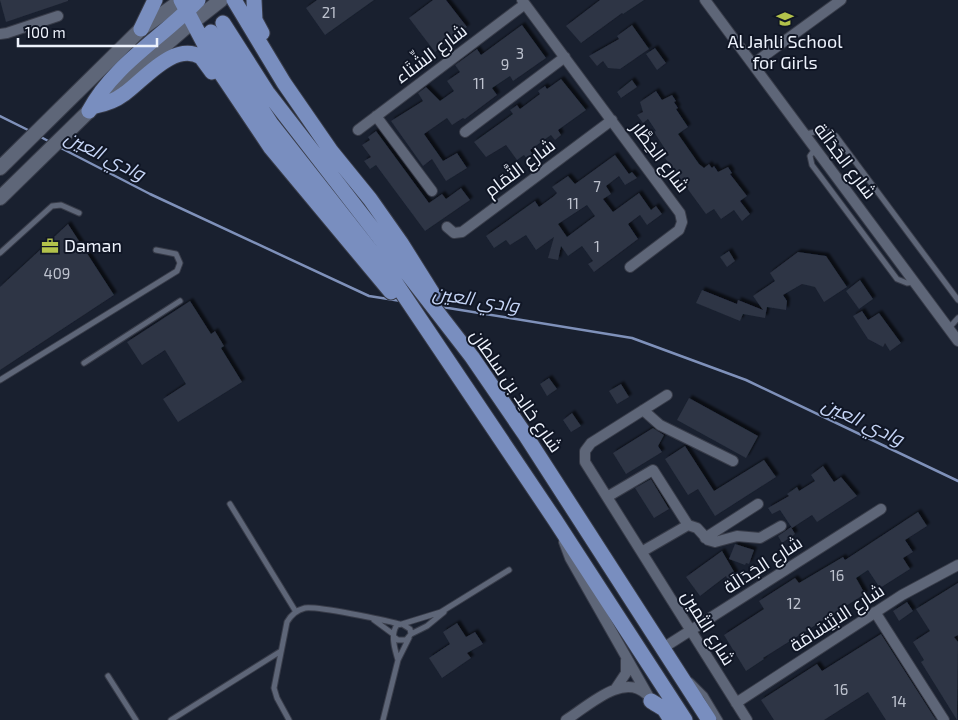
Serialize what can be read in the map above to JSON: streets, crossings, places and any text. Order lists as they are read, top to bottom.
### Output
{
  "streets": {
    "main road": ["شارع خالِد بن سلطان"],
    "street": [
      "شارع الشِّتَاء",
      "شارع الخِطَّار",
      "شارع الجَدَالَة",
      "شارع التَّمَام",
      "شارع الابْتِسَامَة",
      "شارع الثمين"
    ]
  },
  "crossings": [
    ["شارع الشِّتَاء", "شارع الخِطَّار"],
    ["شارع الخِطَّار", "شارع التَّمَام"],
    ["شارع الجَدَالَة", "شارع خالِد بن سلطان"],
    ["شارع الجَدَالَة", "شارع الثمين"],
    ["شارع الابْتِسَامَة", "شارع الثمين"]
  ],
  "water": ["وادي العين"],
  "places": {
    "school or university": ["Al Jahli School for Girls"],
    "office": ["Daman"]
  },
  "house_numbers": [
    "21",
    "3",
    "9",
    "11",
    "7",
    "11",
    "1",
    "409",
    "16",
    "12",
    "16",
    "14"
  ],
  "scale_bar": "100 m"
}
